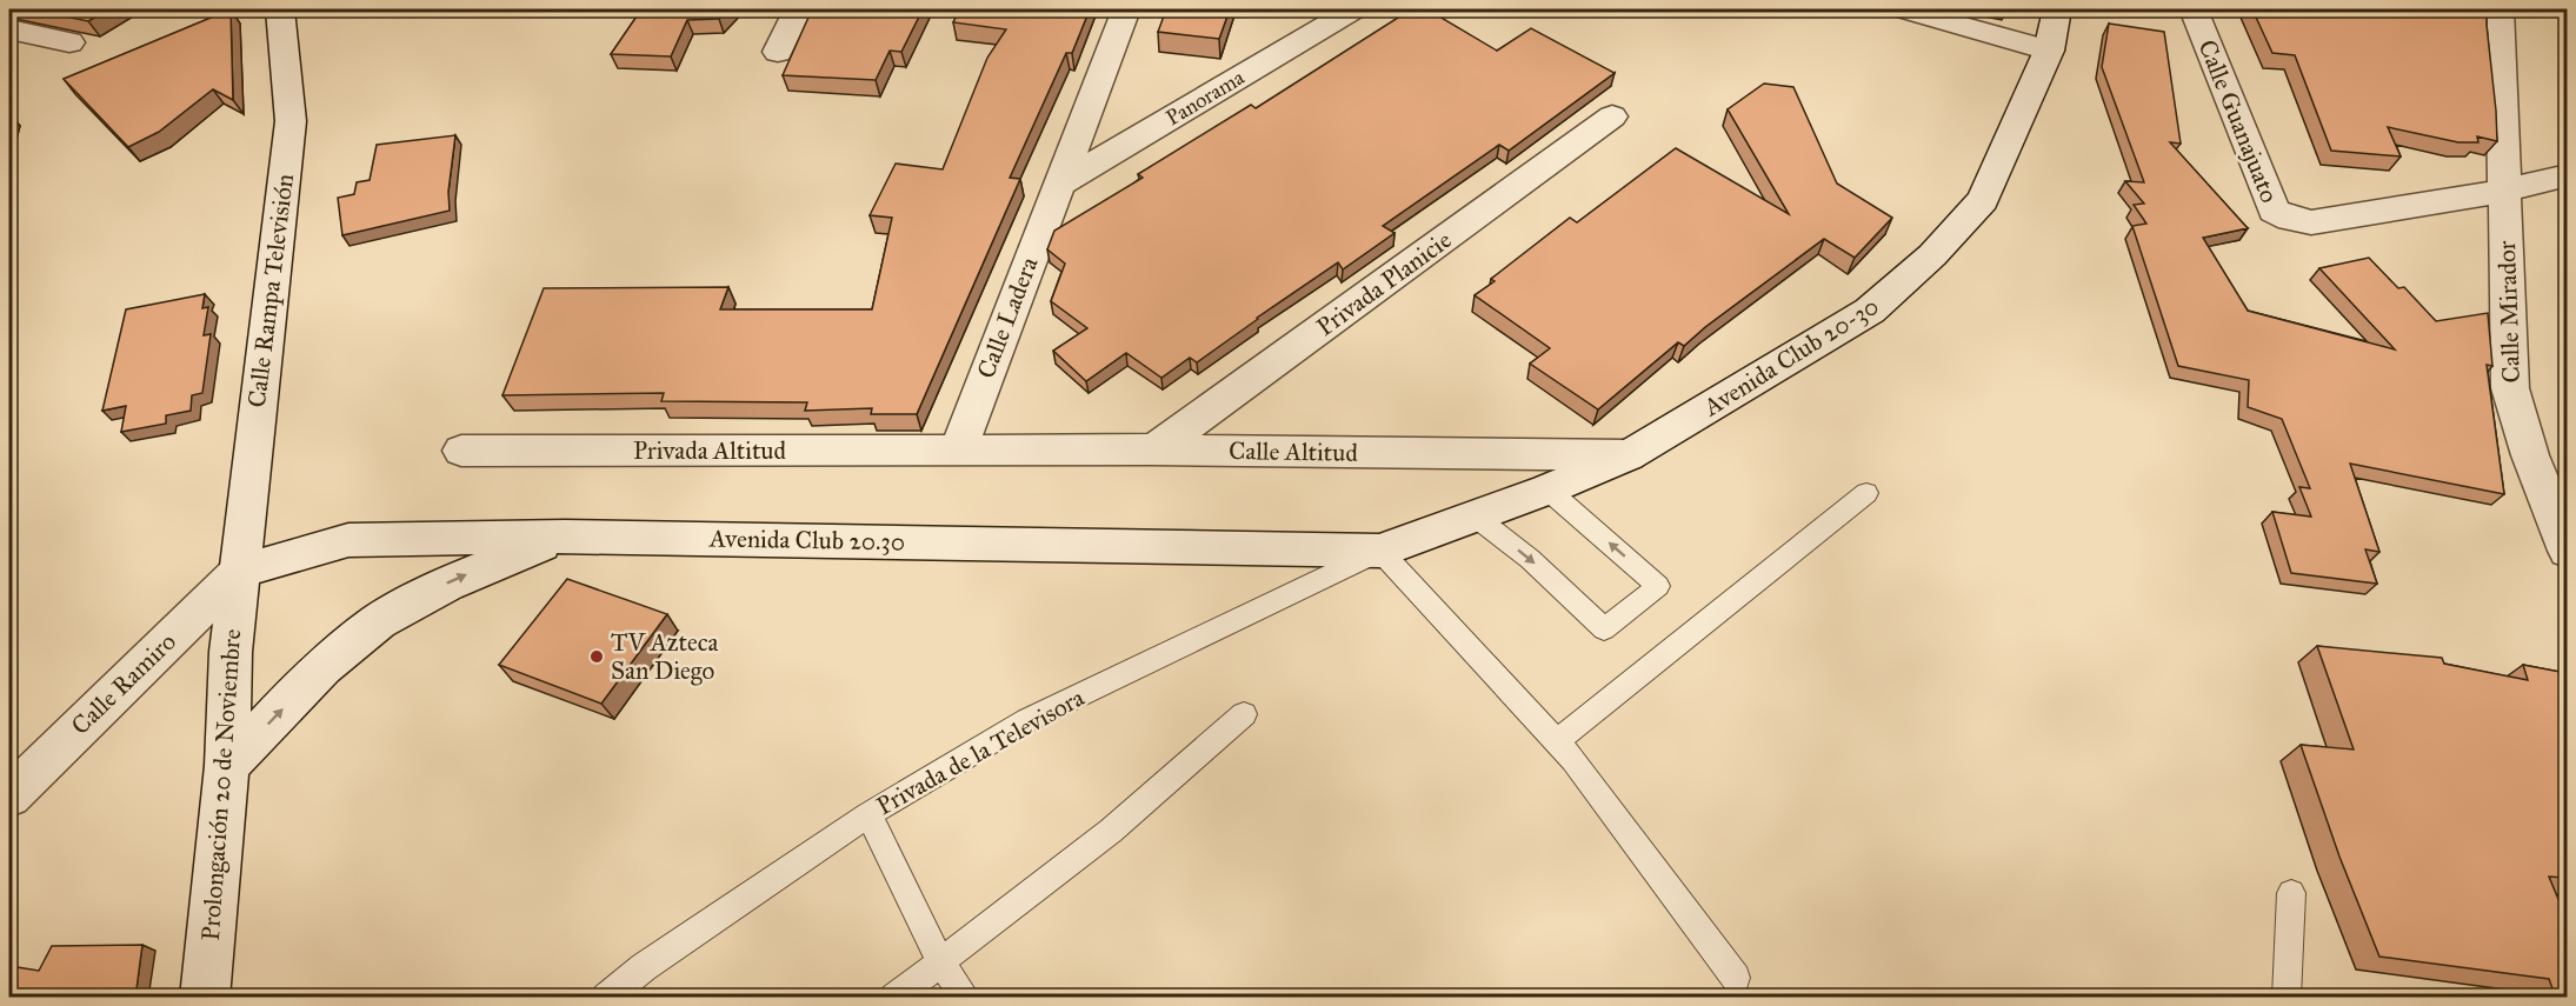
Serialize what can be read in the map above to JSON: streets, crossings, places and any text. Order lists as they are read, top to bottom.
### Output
{
  "streets": {
    "street": [
      "Panorama",
      "Calle Guanajuato",
      "Privada Planicie",
      "Calle Rampa Televisión",
      "Calle Mirador",
      "Calle Ladera",
      "Avenida Club 20-30",
      "Privada Altitud",
      "Calle Altitud",
      "Avenida Club 20.30",
      "Calle Ramiro",
      "Prolongación 20 de Noviembre"
    ],
    "lane": ["Privada de la Televisora"]
  },
  "crossings": [
    ["Panorama", "Calle Ladera"],
    ["Calle Guanajuato", "Calle Mirador"],
    ["Privada Planicie", "Calle Altitud"],
    ["Calle Rampa Televisión", "Avenida Club 20.30"],
    ["Calle Rampa Televisión", "Calle Ramiro"],
    ["Calle Rampa Televisión", "Prolongación 20 de Noviembre"],
    ["Calle Ladera", "Privada Altitud"],
    ["Calle Ladera", "Calle Altitud"],
    ["Avenida Club 20-30", "Calle Altitud"],
    ["Avenida Club 20-30", "Avenida Club 20.30"],
    ["Avenida Club 20-30", "Privada de la Televisora"],
    ["Privada Altitud", "Calle Altitud"],
    ["Avenida Club 20.30", "Calle Ramiro"],
    ["Avenida Club 20.30", "Privada de la Televisora"],
    ["Avenida Club 20.30", "Prolongación 20 de Noviembre"],
    ["Calle Ramiro", "Prolongación 20 de Noviembre"]
  ],
  "places": ["TV Azteca San Diego"]
}
